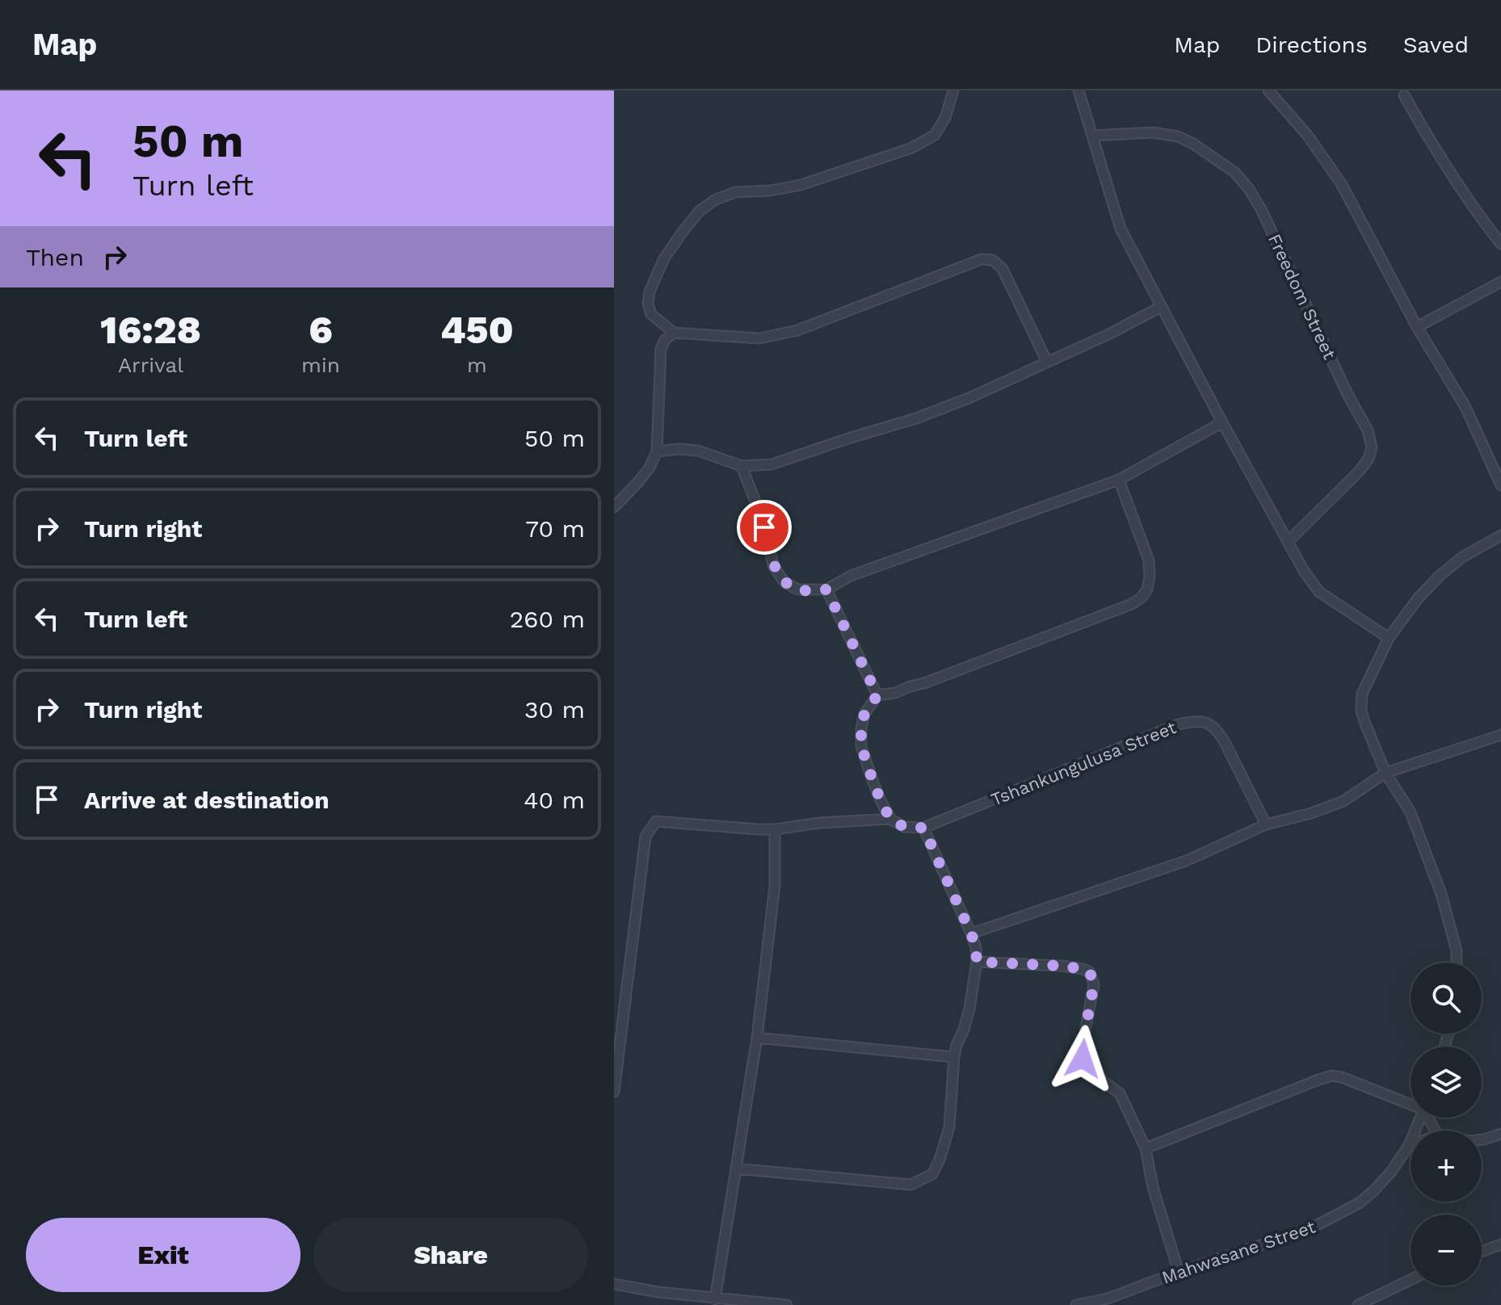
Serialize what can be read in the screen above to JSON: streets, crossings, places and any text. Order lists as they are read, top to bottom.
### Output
{
  "streets": {
    "street": ["Freedom Street", "Tshankungulusa Street", "Mahwasane Street"]
  },
  "page": {
    "header": "Map",
    "nav": ["Map", "Directions", "Saved"],
    "turn": ["50 m", "Turn left"],
    "then": "Then",
    "eta": [
      "16:28",
      "Arrival",
      "6",
      "min",
      "450",
      "m"
    ],
    "list": [
      {
        "name": "Turn left",
        "value": "50 m"
      },
      {
        "name": "Turn right",
        "value": "70 m"
      },
      {
        "name": "Turn left",
        "value": "260 m"
      },
      {
        "name": "Turn right",
        "value": "30 m"
      },
      {
        "name": "Arrive at destination",
        "value": "40 m"
      }
    ],
    "map_buttons": ["+", "−"],
    "buttons": ["Exit", "Share"]
  }
}
